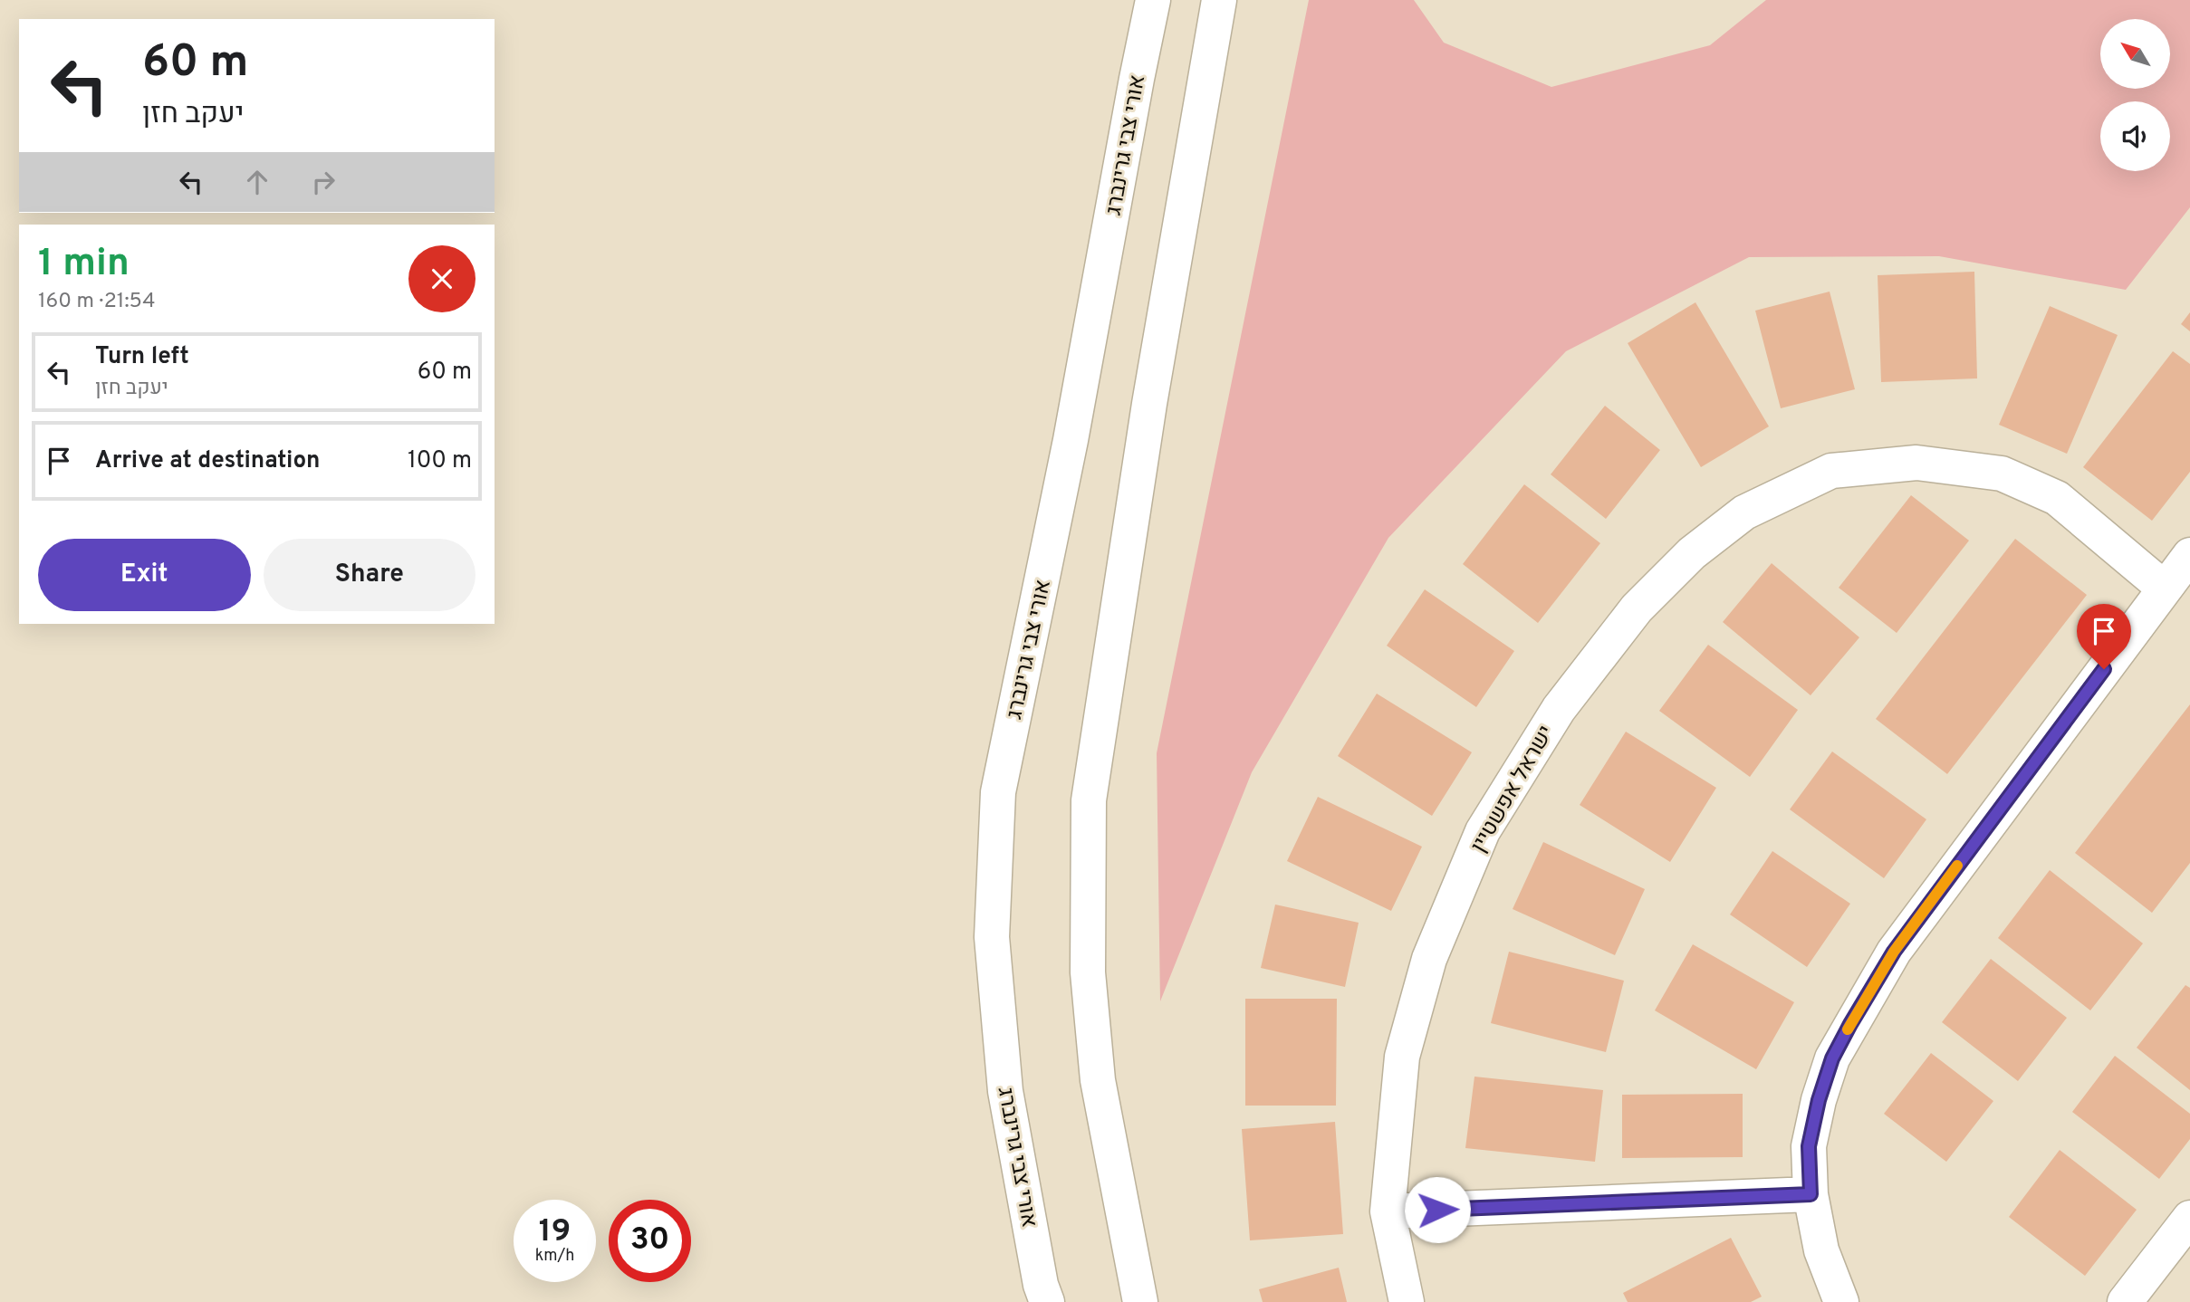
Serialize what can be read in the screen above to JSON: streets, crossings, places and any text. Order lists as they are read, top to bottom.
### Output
{
  "streets": {
    "street": ["אורי צבי גרינברג", "ישראל אפשטיין"]
  },
  "north": "top left",
  "page": {
    "turn": ["60 m", "יעקב חזן"],
    "heading": ["1 min", "160 m · 21:54"],
    "list": [
      {
        "name": "Turn left",
        "note": "יעקב חזן",
        "value": "60 m"
      },
      {
        "name": "Arrive at destination",
        "value": "100 m"
      }
    ],
    "buttons": ["Exit", "Share"],
    "speed": "19 km/h",
    "limit": "30"
  }
}
